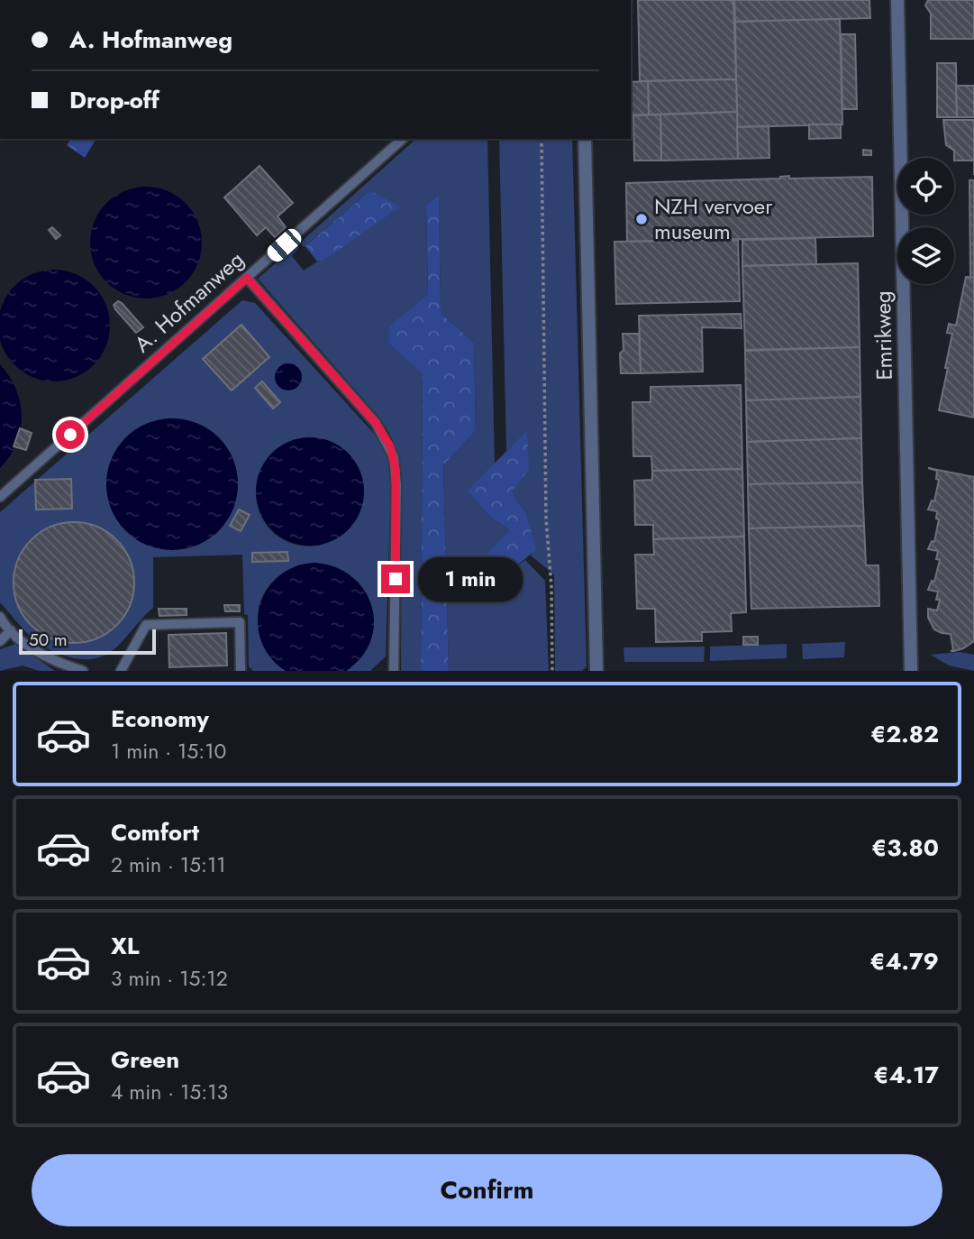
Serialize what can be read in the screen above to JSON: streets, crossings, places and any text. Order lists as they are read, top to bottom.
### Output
{
  "streets": {
    "street": ["Emrikweg"],
    "lane": ["A. Hofmanweg"]
  },
  "places": ["NZH vervoer museum"],
  "scale_bar": "50 m",
  "page": {
    "banner": ["A. Hofmanweg", "Drop-off"],
    "bubble": "1 min",
    "scale": "50 m",
    "list": [
      {
        "name": "Economy",
        "note": "1 min · 15:10",
        "value": "€2.82"
      },
      {
        "name": "Comfort",
        "note": "2 min · 15:11",
        "value": "€3.80"
      },
      {
        "name": "XL",
        "note": "3 min · 15:12",
        "value": "€4.79"
      },
      {
        "name": "Green",
        "note": "4 min · 15:13",
        "value": "€4.17"
      }
    ],
    "buttons": "Confirm"
  }
}
